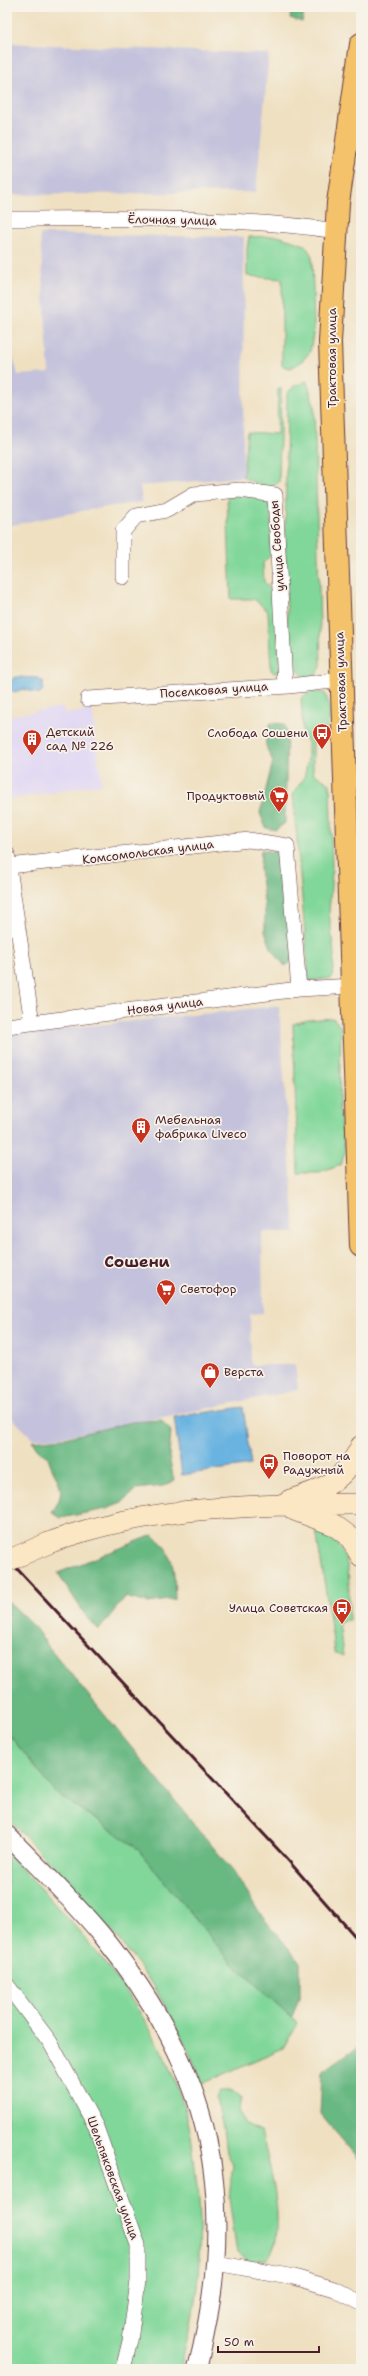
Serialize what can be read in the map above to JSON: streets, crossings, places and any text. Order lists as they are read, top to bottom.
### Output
{
  "streets": {
    "main road": ["Трактовая улица"],
    "street": [
      "Ёлочная улица",
      "улица Свободы",
      "Поселковая улица",
      "Комсомольская улица",
      "Новая улица",
      "Шельпяковская улица"
    ]
  },
  "crossings": [
    ["Ёлочная улица", "Трактовая улица"],
    ["Трактовая улица", "Поселковая улица"],
    ["Трактовая улица", "Новая улица"],
    ["улица Свободы", "Поселковая улица"],
    ["Комсомольская улица", "Новая улица"]
  ],
  "districts": ["Сошени"],
  "places": {
    "bus stop": ["Слобода Сошени", "Поворот на Радужный", "Улица Советская"],
    "building": ["Детский сад № 226", "Мебельная фабрика Liveco"],
    "supermarket": ["Продуктовый", "Светофор"],
    "shop": ["Верста"]
  },
  "scale_bar": "50 m"
}
